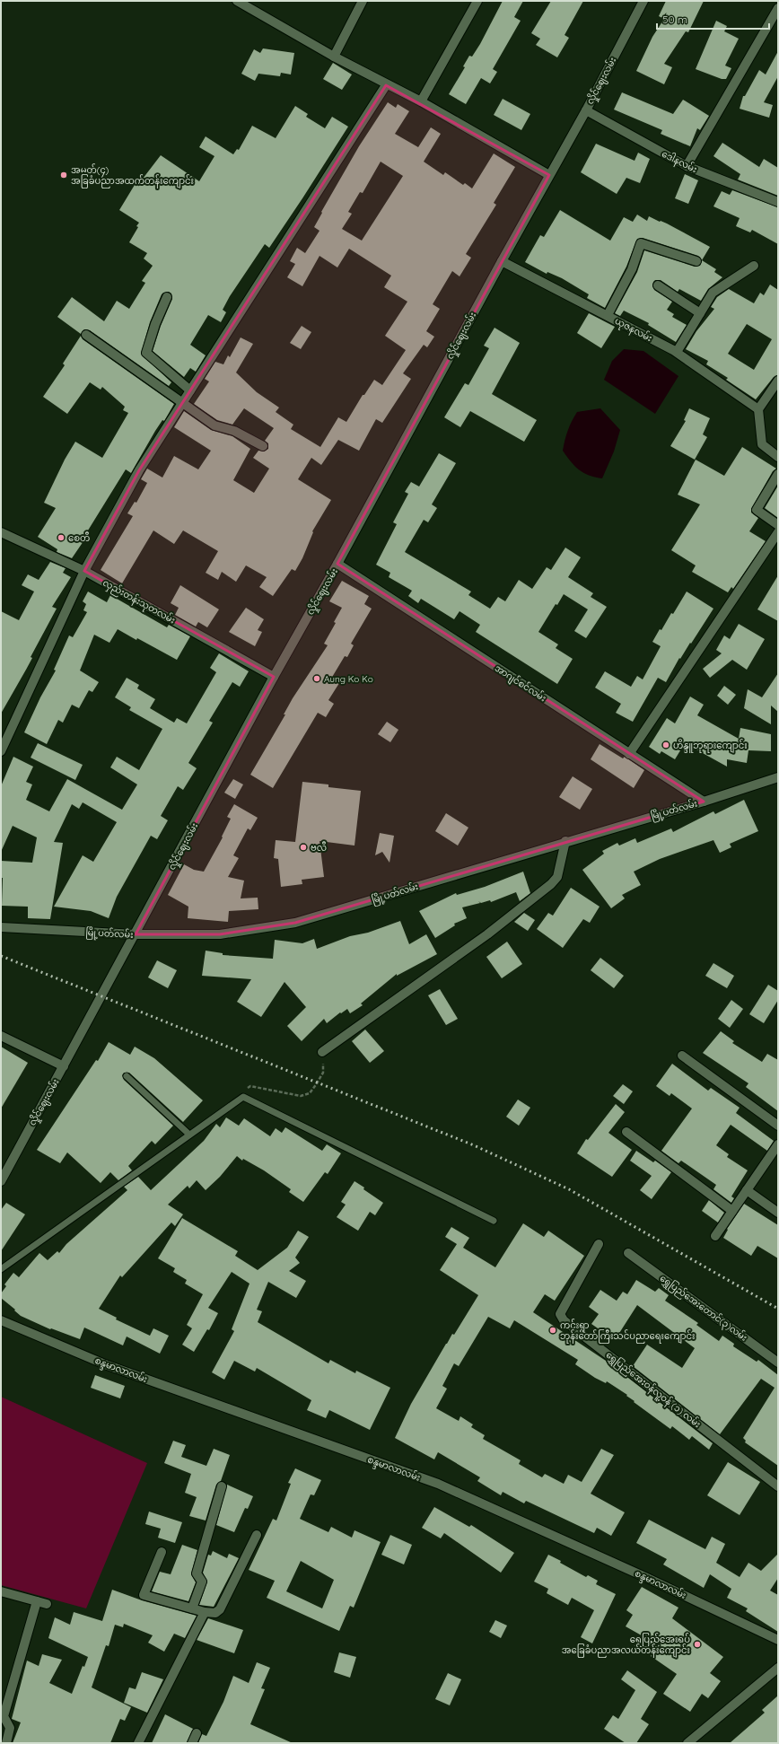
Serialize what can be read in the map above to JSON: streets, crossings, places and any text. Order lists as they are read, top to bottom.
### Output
{
  "streets": {
    "street": [
      "လှိုင်ဈေးလမ်း",
      "ဒေါနလမ်း",
      "ယုဇနလမ်း",
      "လှည်းတန်းသုတလမ်း",
      "အာဂျင်စင်လမ်း",
      "မြို့ပတ်လမ်း",
      "ရွှေပြည်အေးတောင်(၃)လမ်း",
      "စန္ဒမာလာလမ်း",
      "ရွှေပြည်အေးဝန်လူ့ဝန် (၁) လမ်း"
    ]
  },
  "crossings": [
    ["လှိုင်ဈေးလမ်း", "ဒေါနလမ်း"],
    ["လှိုင်ဈေးလမ်း", "ယုဇနလမ်း"],
    ["လှိုင်ဈေးလမ်း", "လှည်းတန်းသုတလမ်း"],
    ["လှိုင်ဈေးလမ်း", "အာဂျင်စင်လမ်း"],
    ["လှိုင်ဈေးလမ်း", "မြို့ပတ်လမ်း"],
    ["အာဂျင်စင်လမ်း", "မြို့ပတ်လမ်း"]
  ],
  "places": [
    "အမှတ်(၄) အခြခံပညာအထက်တန်းကျောင်း",
    "စေတီ",
    "Aung Ko Ko",
    "ဟိန္ဒူဘုရားကျောင်း",
    "ဗလီ",
    "ကင်းရွာ ဘုန်းတော်ကြီးသင်ပညာရေးကျောင်း",
    "ရွှေပြည်အေးရပ် အခြေခံပညာအလယ်တန်းကျောင်း"
  ],
  "scale_bar": "50 m"
}
